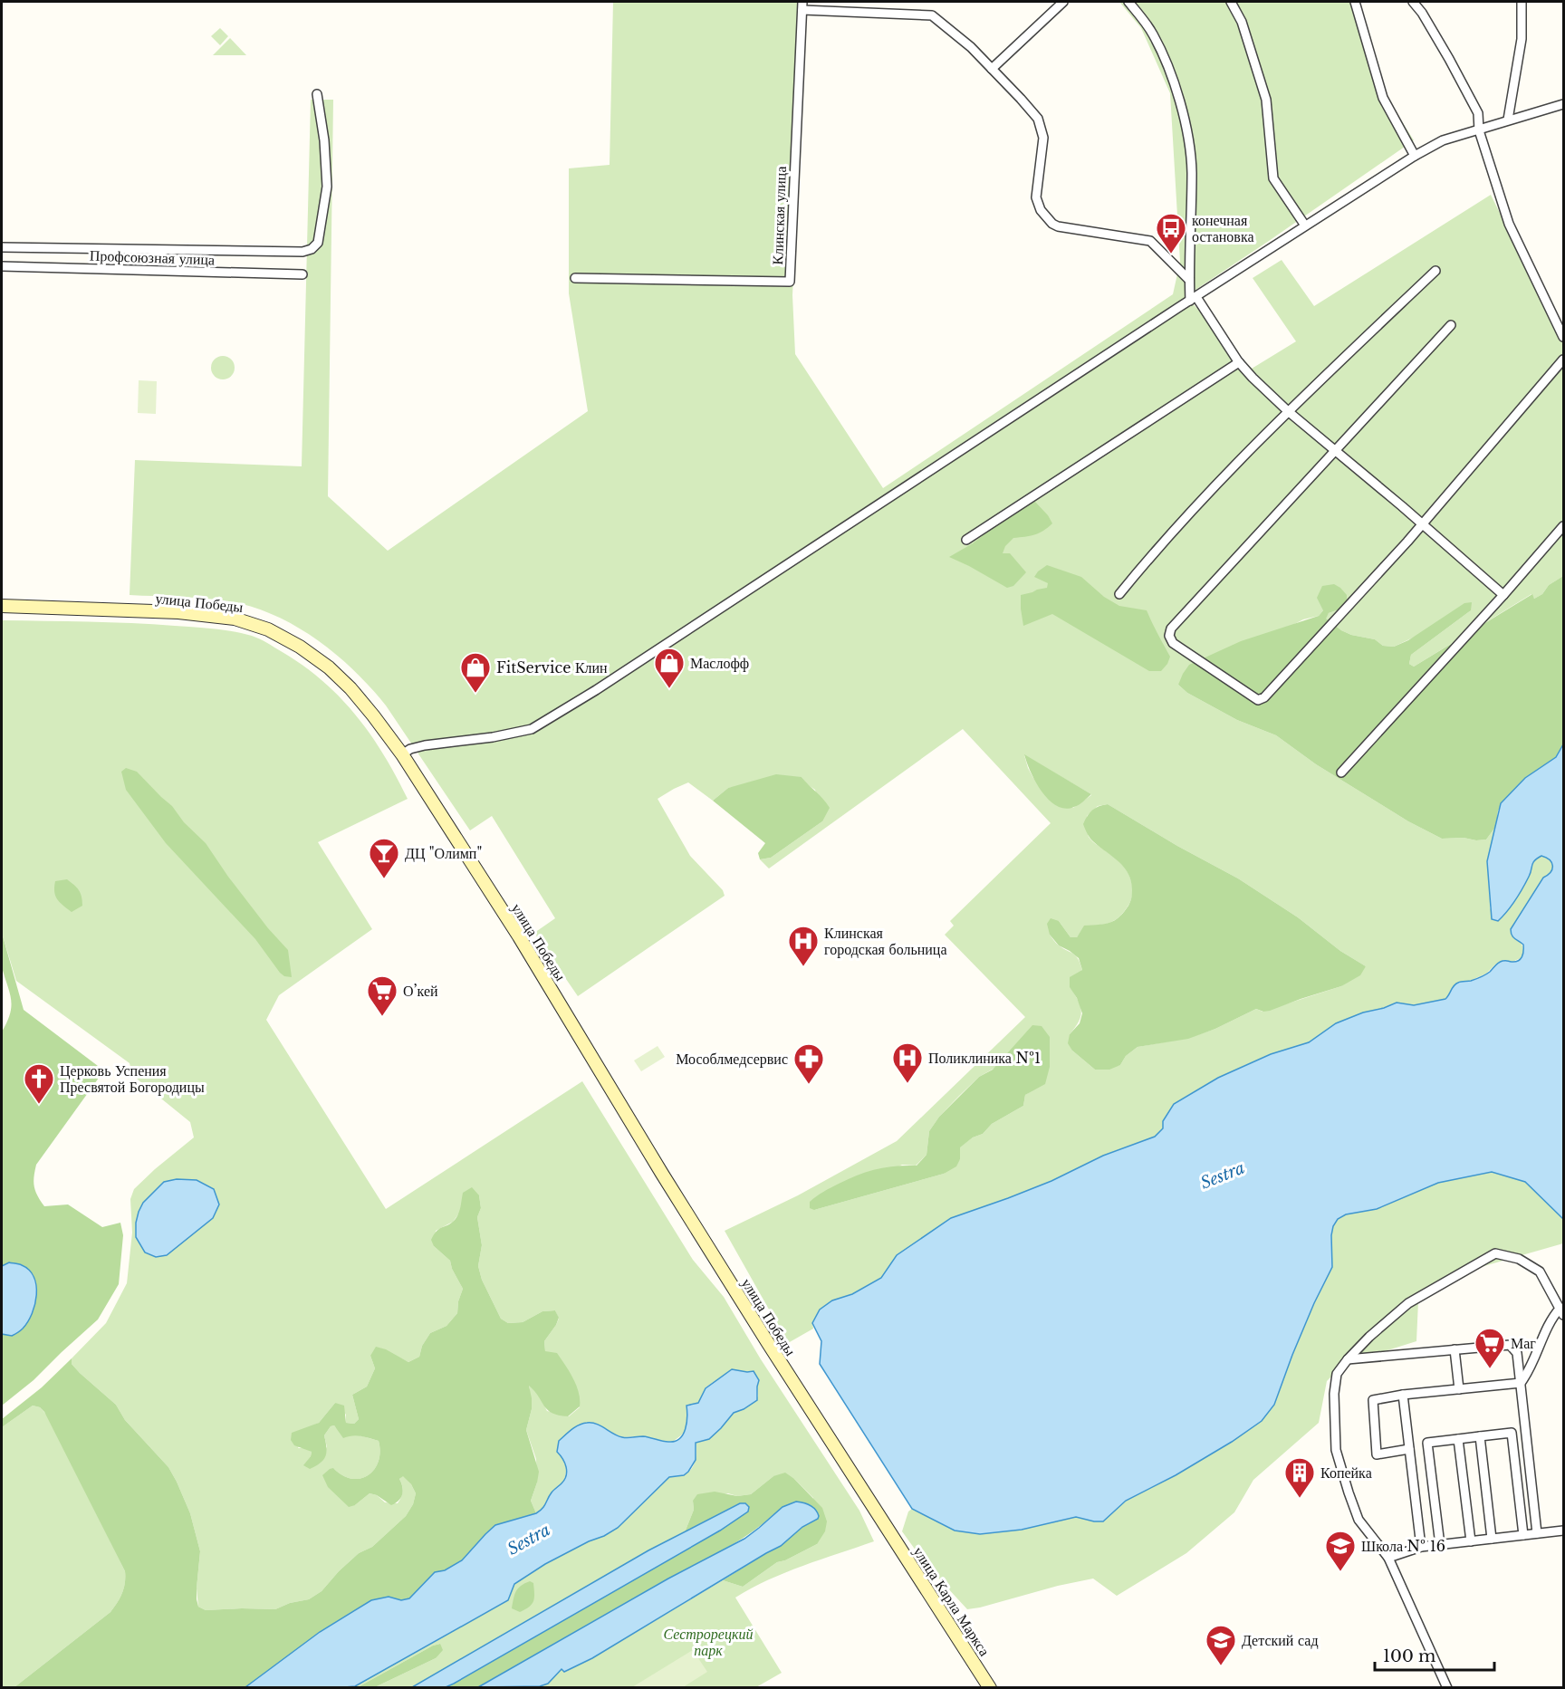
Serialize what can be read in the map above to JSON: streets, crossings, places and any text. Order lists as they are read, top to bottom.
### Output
{
  "streets": {
    "street": [
      "Клинская улица",
      "Профсоюзная улица",
      "улица Победы",
      "улица Карла Маркса"
    ]
  },
  "crossings": [
    ["улица Победы", "улица Карла Маркса"]
  ],
  "water": ["Sestra"],
  "parks": ["Сестрорецкий парк"],
  "places": {
    "bus stop": ["конечная остановка"],
    "shop": ["Маслофф", "FitService Клин"],
    "bar": ["ДЦ \"Олимп\""],
    "hospital": ["Клинская городская больница", "Поликлиника №1"],
    "supermarket": ["О’кей", "Маг"],
    "pharmacy": ["Мособлмедсервис"],
    "church": ["Церковь Успения Пресвятой Богородицы"],
    "building": ["Копейка"],
    "school or university": ["Школа № 16", "Детский сад"]
  },
  "scale_bar": "100 m"
}
